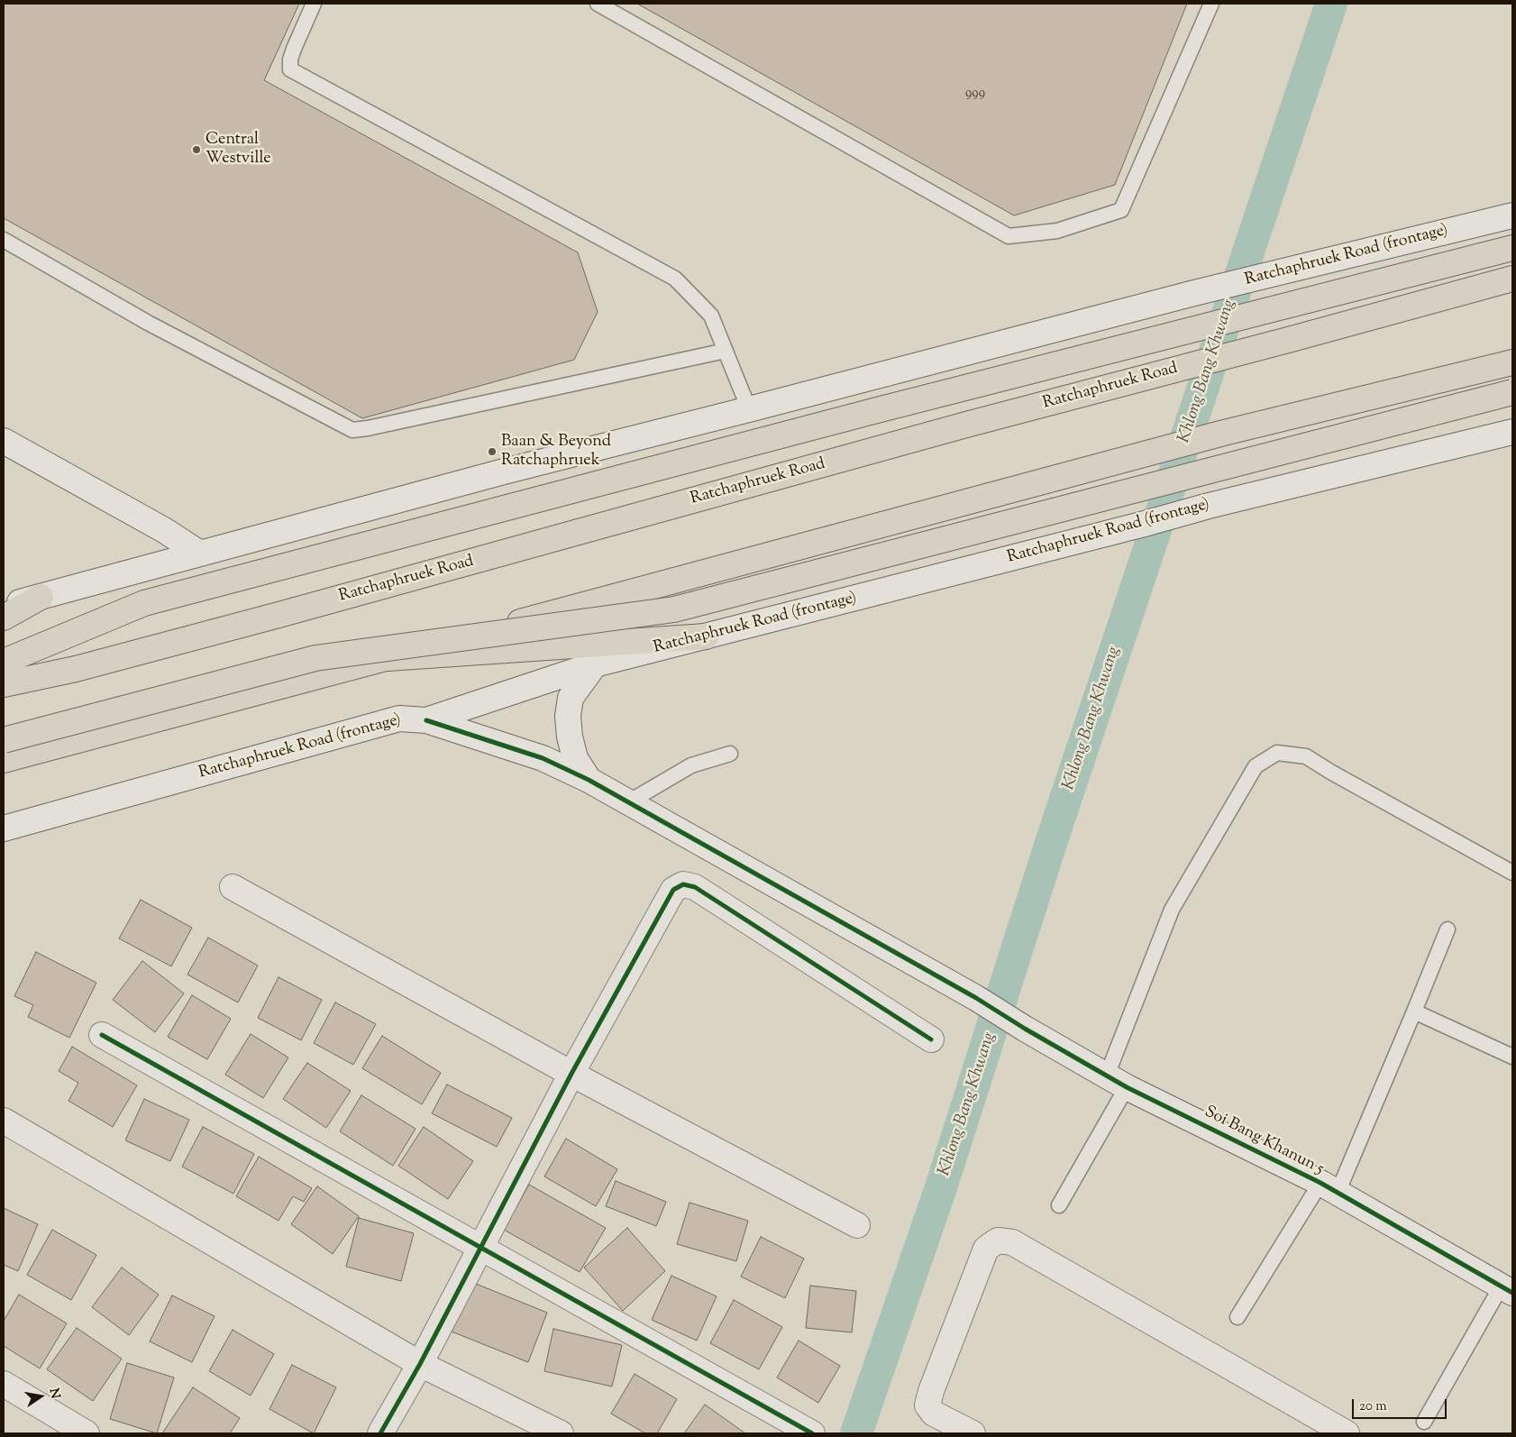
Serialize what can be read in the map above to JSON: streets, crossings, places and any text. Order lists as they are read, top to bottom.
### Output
{
  "streets": {
    "main road": ["Ratchaphruek Road"],
    "street": ["Ratchaphruek Road (frontage)", "Soi Bang Khanun 5"]
  },
  "crossings": [
    ["Ratchaphruek Road (frontage)", "Soi Bang Khanun 5"]
  ],
  "water": ["Khlong Bang Khwang"],
  "places": ["Central Westville", "Baan & Beyond Ratchaphruek"],
  "house_numbers": ["999"],
  "scale_bar": "20 m",
  "north": "right"
}
